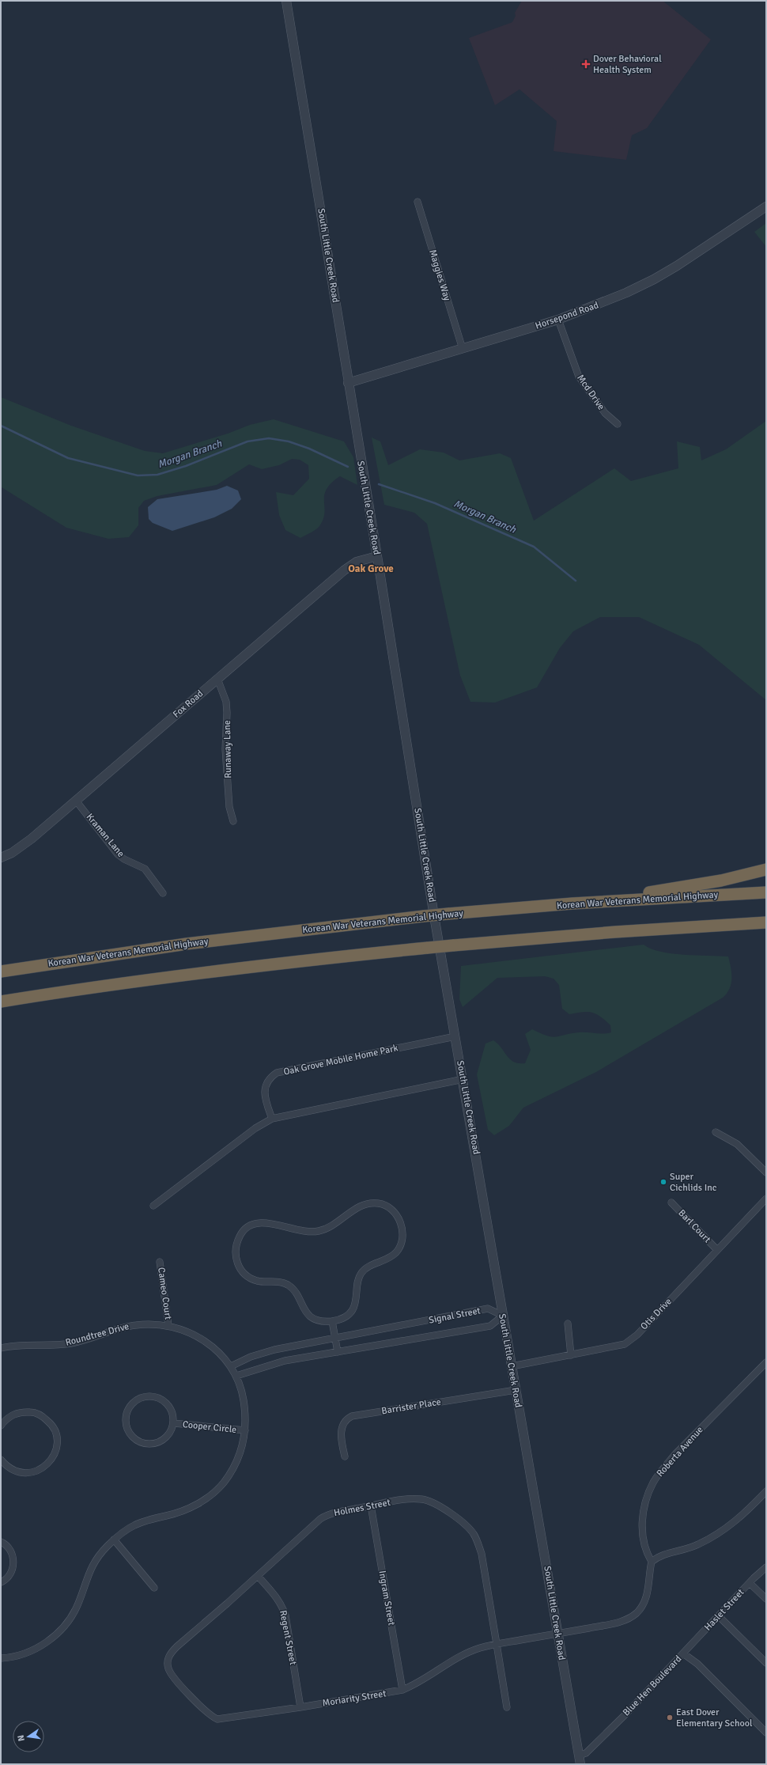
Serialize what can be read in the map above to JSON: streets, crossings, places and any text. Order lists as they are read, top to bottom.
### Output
{
  "streets": {
    "highway": ["Korean War Veterans Memorial Highway"],
    "street": [
      "South Little Creek Road",
      "Maggies Way",
      "Horsepond Road",
      "Mcd Drive",
      "Fox Road",
      "Runaway Lane",
      "Kraman Lane",
      "Oak Grove Mobile Home Park",
      "Barl Court",
      "Cameo Court",
      "Otis Drive",
      "Signal Street",
      "Roundtree Drive",
      "Barrister Place",
      "Cooper Circle",
      "Roberta Avenue",
      "Holmes Street",
      "Ingram Street",
      "Haslet Street",
      "Regent Street",
      "Blue Hen Boulevard",
      "Moriarity Street"
    ]
  },
  "crossings": [
    ["South Little Creek Road", "Horsepond Road"],
    ["South Little Creek Road", "Fox Road"],
    ["South Little Creek Road", "Oak Grove Mobile Home Park"],
    ["South Little Creek Road", "Otis Drive"],
    ["South Little Creek Road", "Signal Street"],
    ["South Little Creek Road", "Barrister Place"],
    ["South Little Creek Road", "Blue Hen Boulevard"],
    ["South Little Creek Road", "Moriarity Street"],
    ["Maggies Way", "Horsepond Road"],
    ["Horsepond Road", "Mcd Drive"],
    ["Fox Road", "Runaway Lane"],
    ["Fox Road", "Kraman Lane"],
    ["Barl Court", "Otis Drive"],
    ["Cameo Court", "Roundtree Drive"],
    ["Signal Street", "Roundtree Drive"],
    ["Roundtree Drive", "Cooper Circle"],
    ["Roberta Avenue", "Moriarity Street"],
    ["Holmes Street", "Ingram Street"],
    ["Holmes Street", "Regent Street"],
    ["Holmes Street", "Moriarity Street"],
    ["Ingram Street", "Moriarity Street"],
    ["Haslet Street", "Blue Hen Boulevard"],
    ["Regent Street", "Moriarity Street"]
  ],
  "districts": ["Oak Grove"],
  "water": ["Morgan Branch"],
  "places": {
    "health": ["Dover Behavioral Health System"],
    "other": ["Super Cichlids Inc", "East Dover Elementary School"]
  },
  "north": "left"
}
